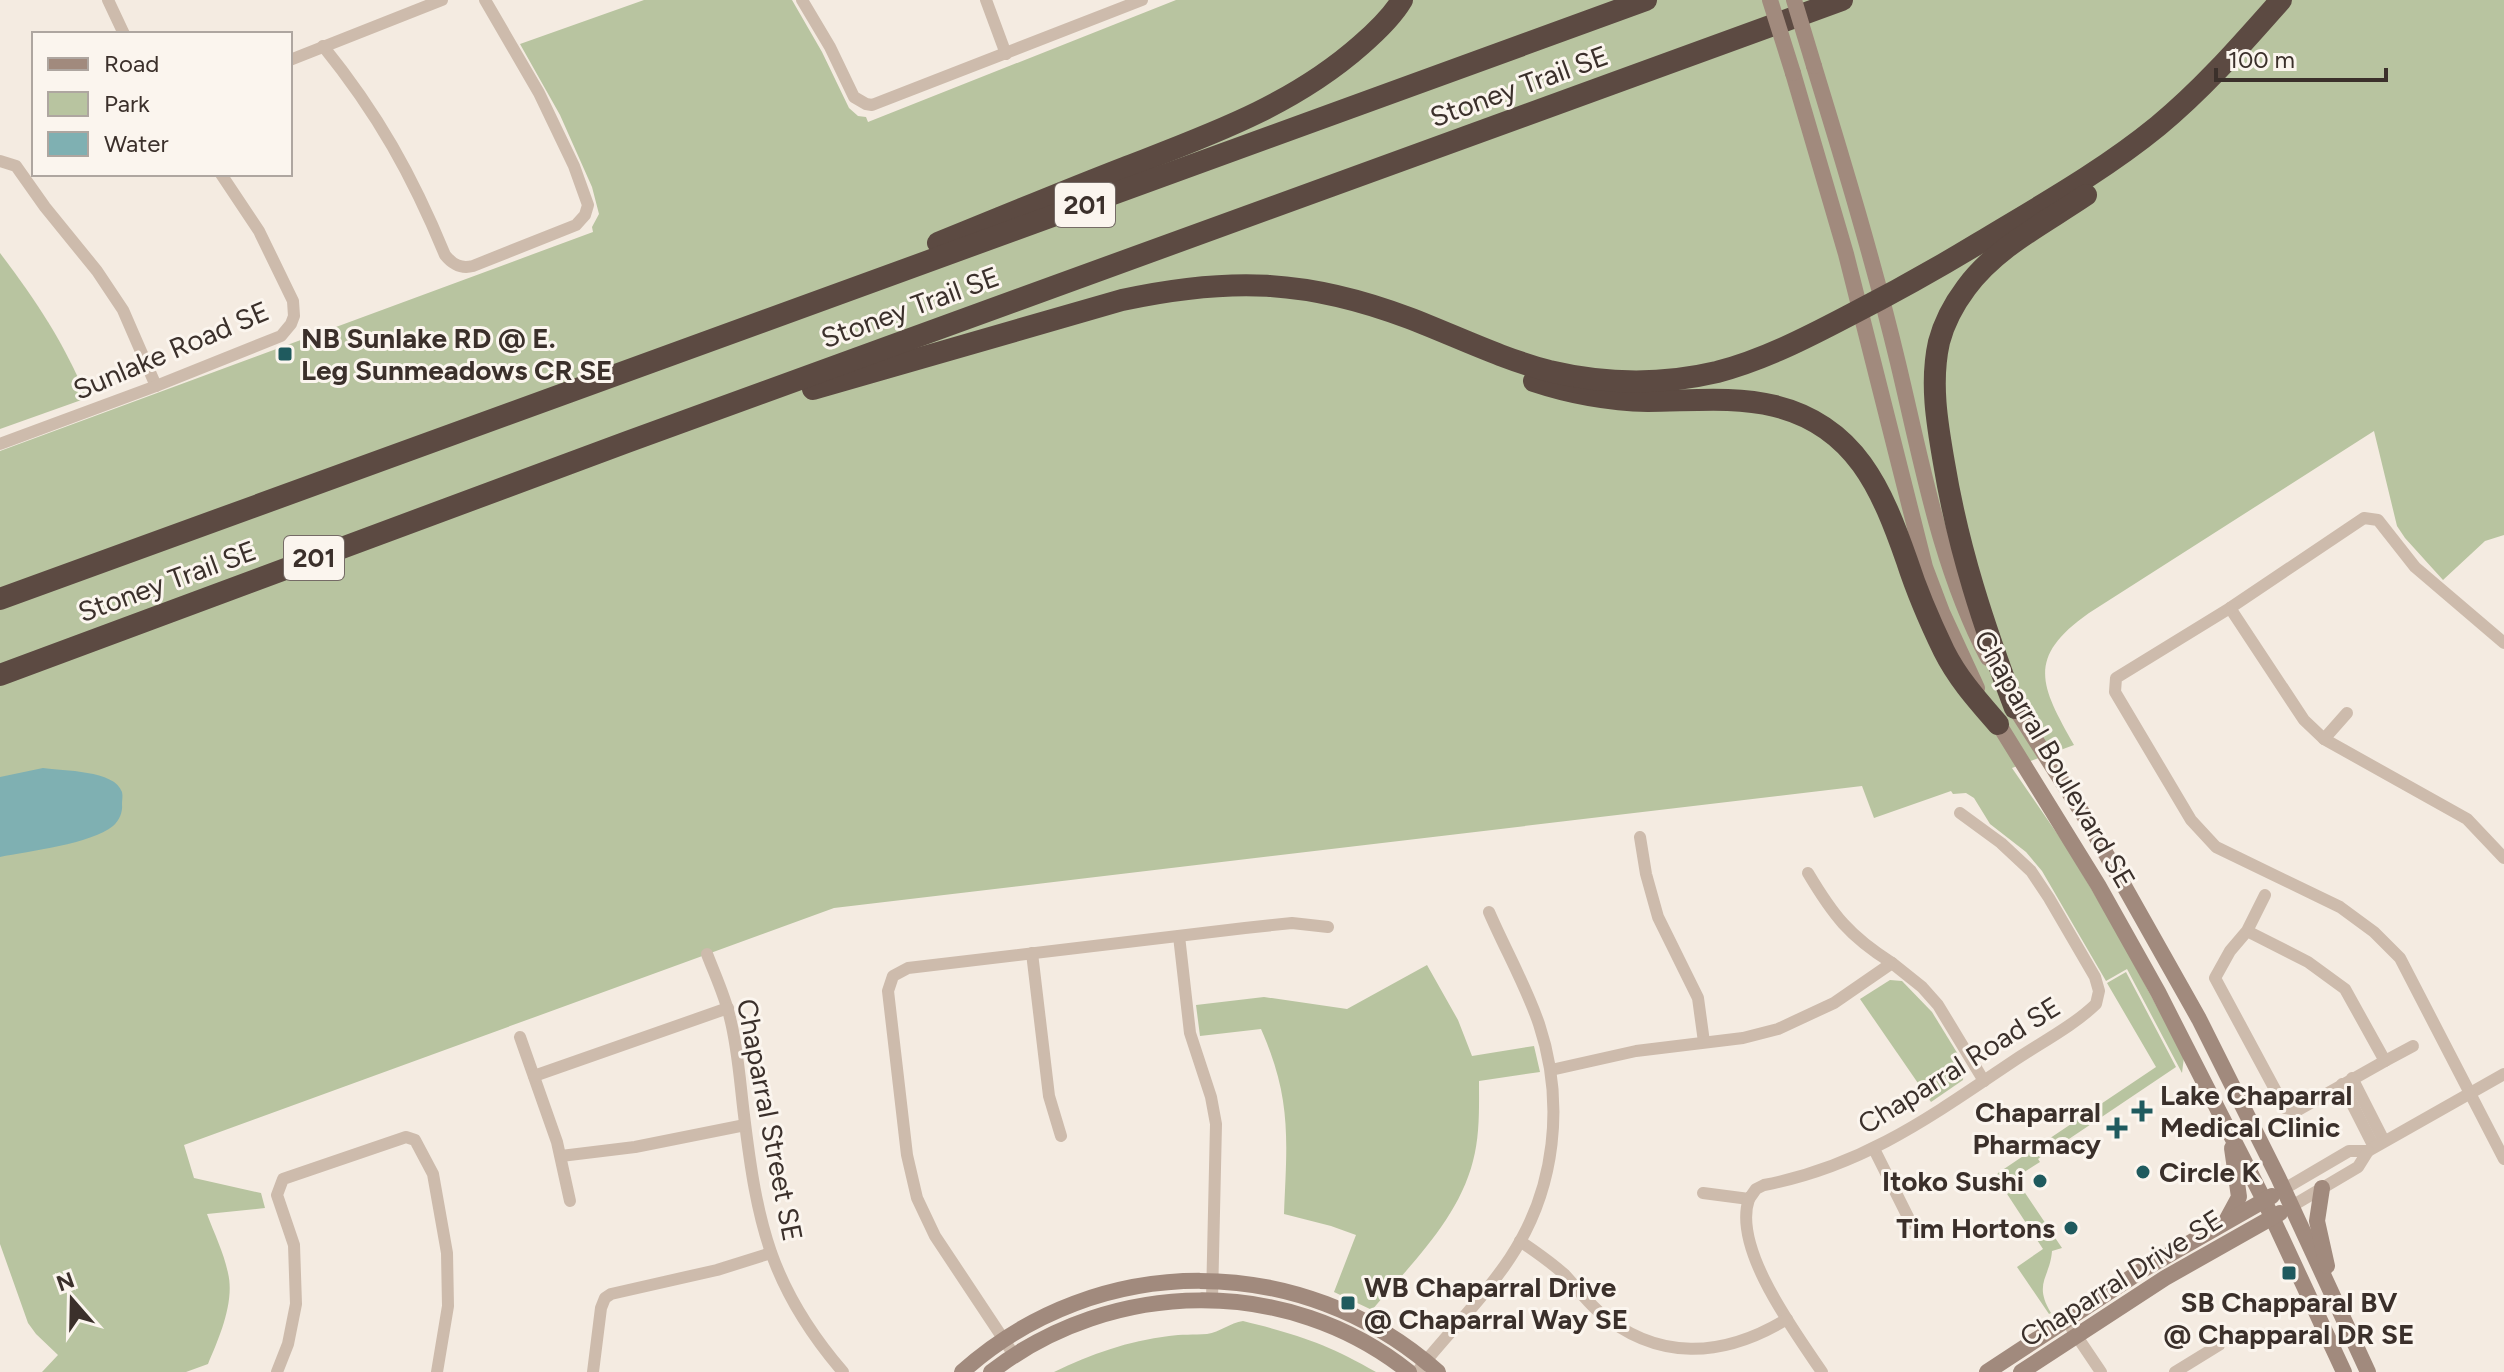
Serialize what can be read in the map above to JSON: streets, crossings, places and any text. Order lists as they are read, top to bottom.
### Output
{
  "streets": {
    "highway": ["Stoney Trail SE", "201"],
    "main road": ["Chaparral Boulevard SE", "Chaparral Drive SE"],
    "street": ["Sunlake Road SE", "Chaparral Road SE", "Chaparral Street SE"]
  },
  "crossings": [
    ["Chaparral Boulevard SE", "Chaparral Drive SE"]
  ],
  "places": {
    "transit": ["NB Sunlake RD @ E. Leg Sunmeadows CR SE", "SB Chapparal BV @ Chapparal DR SE", "WB Chaparral Drive @ Chaparral Way SE"],
    "health": ["Lake Chaparral Medical Clinic", "Chaparral Pharmacy"],
    "other": ["Circle K", "Itoko Sushi", "Tim Hortons"]
  },
  "legend": ["Road", "Park", "Water"],
  "scale_bar": "100 m",
  "north": "top"
}
